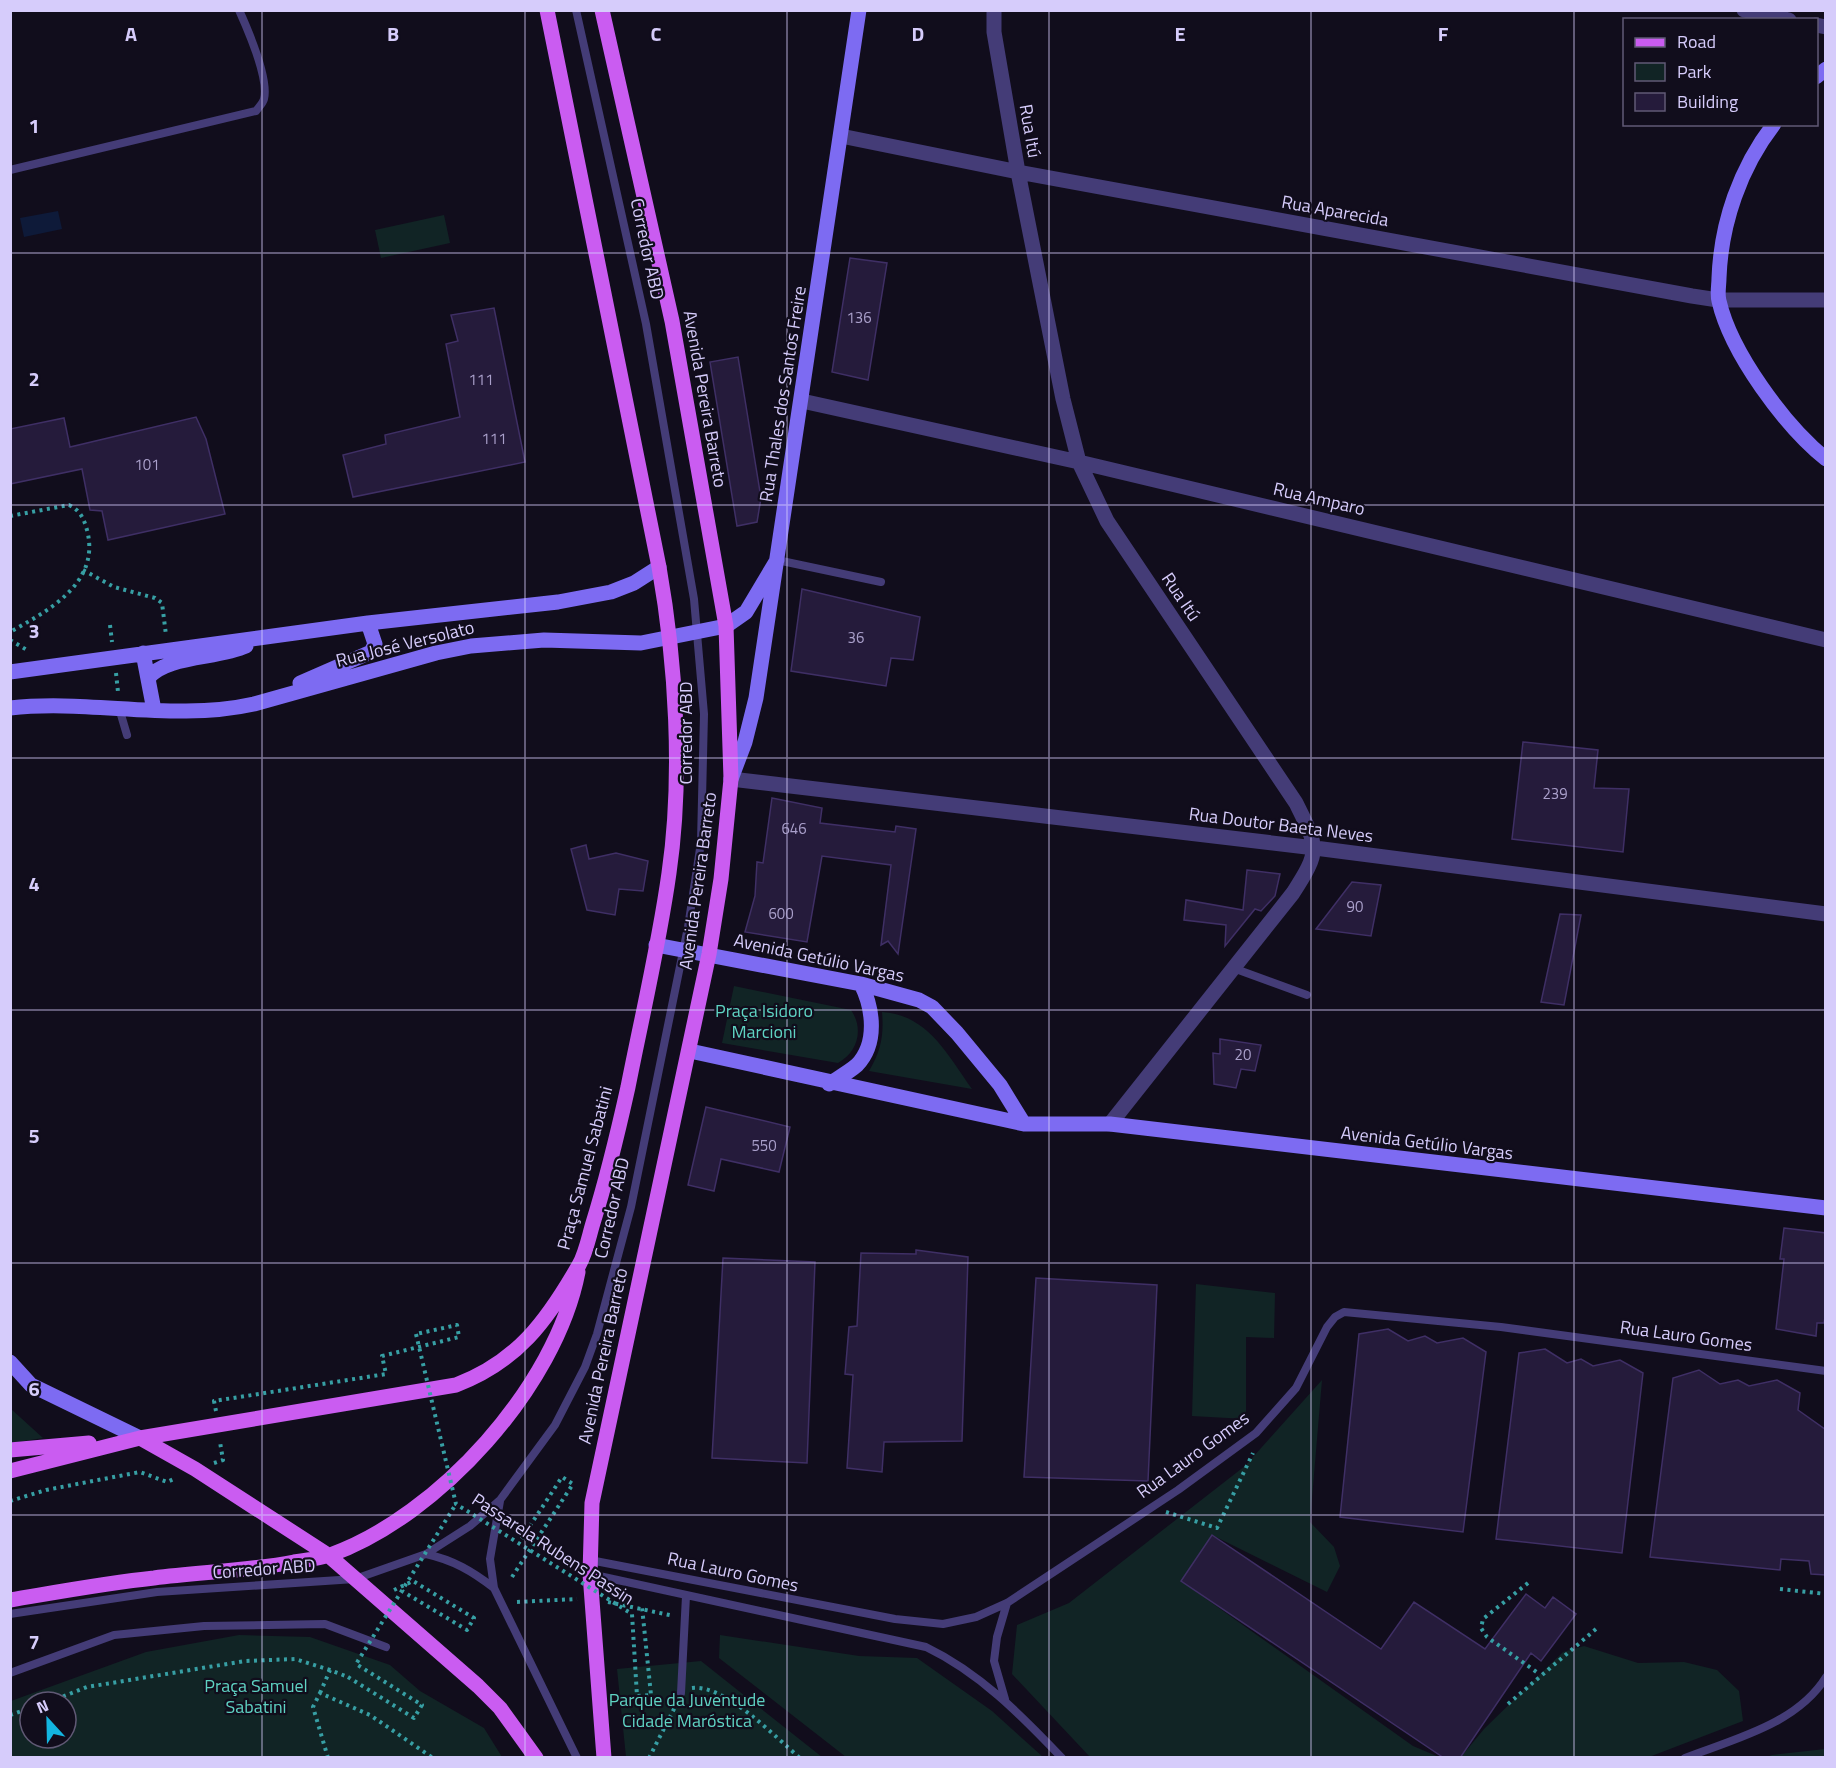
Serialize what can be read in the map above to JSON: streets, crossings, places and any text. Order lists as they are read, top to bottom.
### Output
{
  "streets": {
    "main road": ["Avenida Pereira Barreto", "Praça Samuel Sabatini"],
    "street": [
      "Rua Itú",
      "Rua Aparecida",
      "Rua Thales dos Santos Freire",
      "Rua Amparo",
      "Rua José Versolato",
      "Rua Doutor Baeta Neves",
      "Avenida Getúlio Vargas"
    ],
    "lane": ["Corredor ABD", "Rua Lauro Gomes"],
    "path": ["Passarela Rubens Passin"]
  },
  "crossings": [
    ["Rua Itú", "Rua Aparecida"],
    ["Rua Itú", "Rua Amparo"],
    ["Rua Itú", "Rua Doutor Baeta Neves"],
    ["Rua Aparecida", "Rua Thales dos Santos Freire"],
    ["Corredor ABD", "Rua José Versolato"],
    ["Corredor ABD", "Avenida Getúlio Vargas"],
    ["Rua Thales dos Santos Freire", "Avenida Pereira Barreto"],
    ["Rua Thales dos Santos Freire", "Rua Amparo"],
    ["Rua Thales dos Santos Freire", "Rua José Versolato"],
    ["Rua Thales dos Santos Freire", "Rua Doutor Baeta Neves"],
    ["Avenida Pereira Barreto", "Rua José Versolato"],
    ["Avenida Pereira Barreto", "Rua Doutor Baeta Neves"],
    ["Avenida Pereira Barreto", "Avenida Getúlio Vargas"],
    ["Avenida Pereira Barreto", "Praça Samuel Sabatini"],
    ["Avenida Pereira Barreto", "Rua Lauro Gomes"],
    ["Avenida Getúlio Vargas", "Praça Samuel Sabatini"]
  ],
  "parks": ["Praça Isidoro Marcioni", "Praça Samuel Sabatini", "Parque da Juventude Cidade Maróstica"],
  "house_numbers": [
    "136",
    "111",
    "111",
    "101",
    "36",
    "239",
    "646",
    "90",
    "600",
    "20",
    "550"
  ],
  "legend": ["Road", "Park", "Building"],
  "north": "top",
  "grid": {
    "columns": [
      "A",
      "B",
      "C",
      "D",
      "E",
      "F"
    ],
    "rows": [
      "1",
      "2",
      "3",
      "4",
      "5",
      "6",
      "7"
    ]
  }
}
